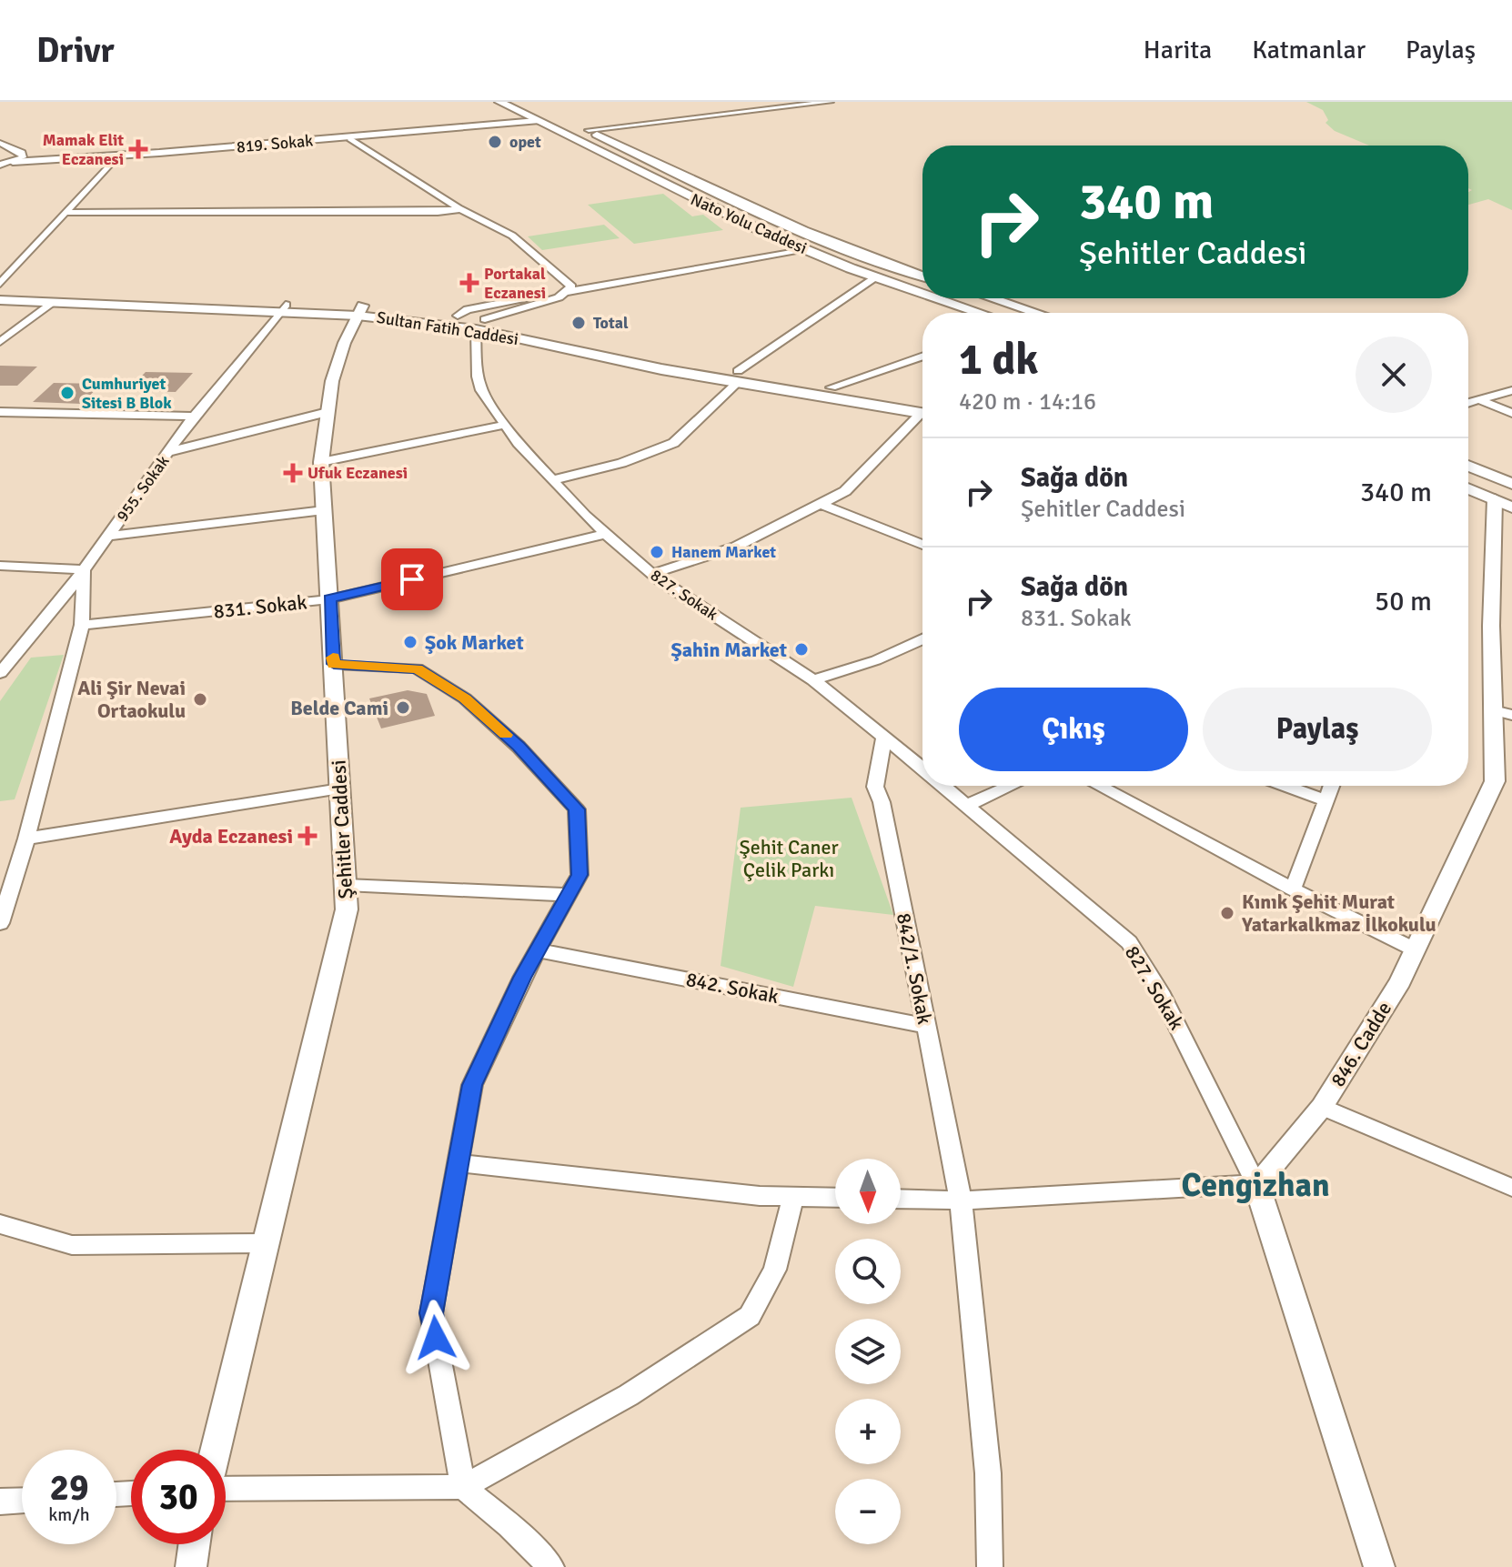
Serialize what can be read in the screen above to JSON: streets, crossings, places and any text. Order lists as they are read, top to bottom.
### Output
{
  "streets": {
    "main road": ["Nato Yolu Caddesi", "Sultan Fatih Caddesi"],
    "street": [
      "819. Sokak",
      "955. Sokak",
      "827. Sokak",
      "831. Sokak",
      "Şehitler Caddesi",
      "842/1. Sokak",
      "842. Sokak",
      "846. Cadde"
    ]
  },
  "crossings": [
    ["819. Sokak", "Nato Yolu Caddesi"],
    ["Sultan Fatih Caddesi", "955. Sokak"],
    ["Sultan Fatih Caddesi", "827. Sokak"],
    ["Sultan Fatih Caddesi", "Şehitler Caddesi"],
    ["827. Sokak", "831. Sokak"],
    ["827. Sokak", "842/1. Sokak"],
    ["827. Sokak", "846. Cadde"],
    ["831. Sokak", "Şehitler Caddesi"],
    ["842/1. Sokak", "842. Sokak"]
  ],
  "districts": ["Cengizhan"],
  "parks": ["Şehit Caner Çelik Parkı"],
  "places": {
    "other": [
      "opet",
      "Total",
      "Cumhuriyet Sitesi B Blok",
      "Hanem Market",
      "Şok Market",
      "Şahin Market",
      "Ali Şir Nevai Ortaokulu",
      "Belde Cami",
      "Kınık Şehit Murat Yatarkalkmaz İlkokulu"
    ],
    "health": [
      "Mamak Elit Eczanesi",
      "Portakal Eczanesi",
      "Ufuk Eczanesi",
      "Ayda Eczanesi"
    ]
  },
  "north": "bottom",
  "page": {
    "header": "Drivr",
    "nav": ["Harita", "Katmanlar", "Paylaş"],
    "turn": ["340 m", "Şehitler Caddesi"],
    "heading": ["1 dk", "420 m · 14:16"],
    "list": [
      {
        "name": "Sağa dön",
        "note": "Şehitler Caddesi",
        "value": "340 m"
      },
      {
        "name": "Sağa dön",
        "note": "831. Sokak",
        "value": "50 m"
      }
    ],
    "buttons": ["Çıkış", "Paylaş"],
    "map_buttons": ["+", "−"],
    "speed": "29 km/h",
    "limit": "30"
  }
}
